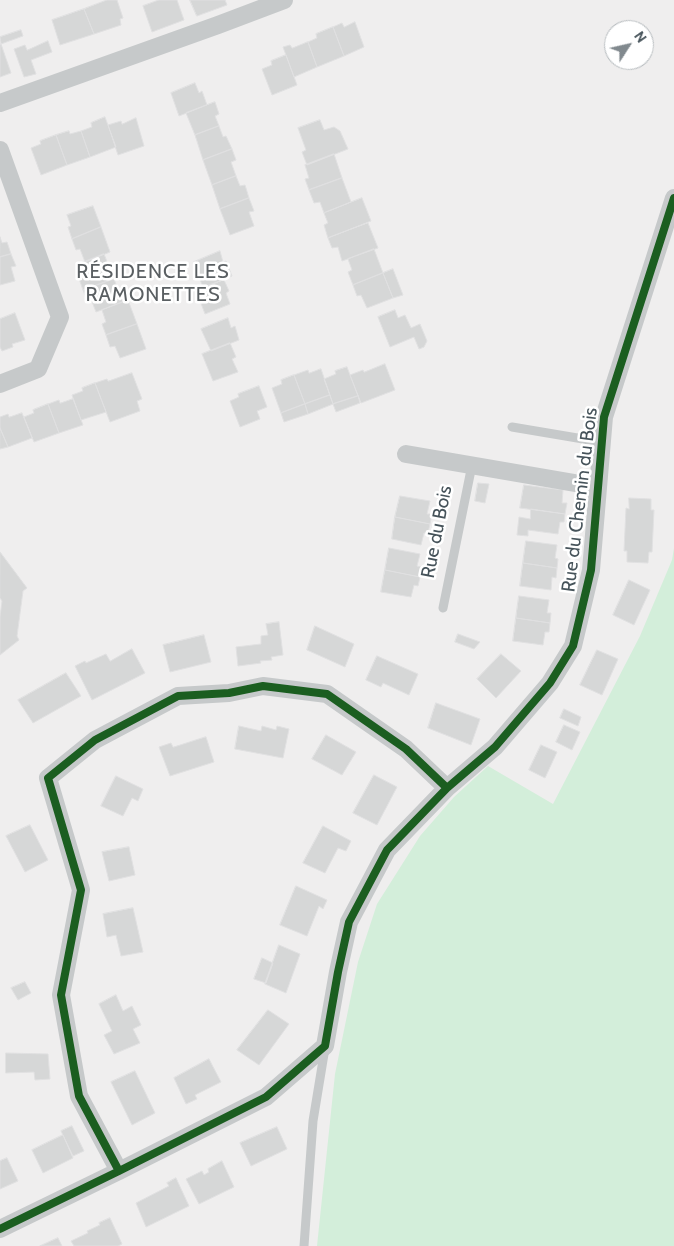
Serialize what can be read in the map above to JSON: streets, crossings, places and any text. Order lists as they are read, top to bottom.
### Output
{
  "streets": {
    "street": ["Rue du Chemin du Bois", "Rue du Bois"]
  },
  "crossings": [
    ["Rue du Chemin du Bois", "Rue du Bois"]
  ],
  "districts": ["RÉSIDENCE LES RAMONETTES"],
  "north": "top right"
}
